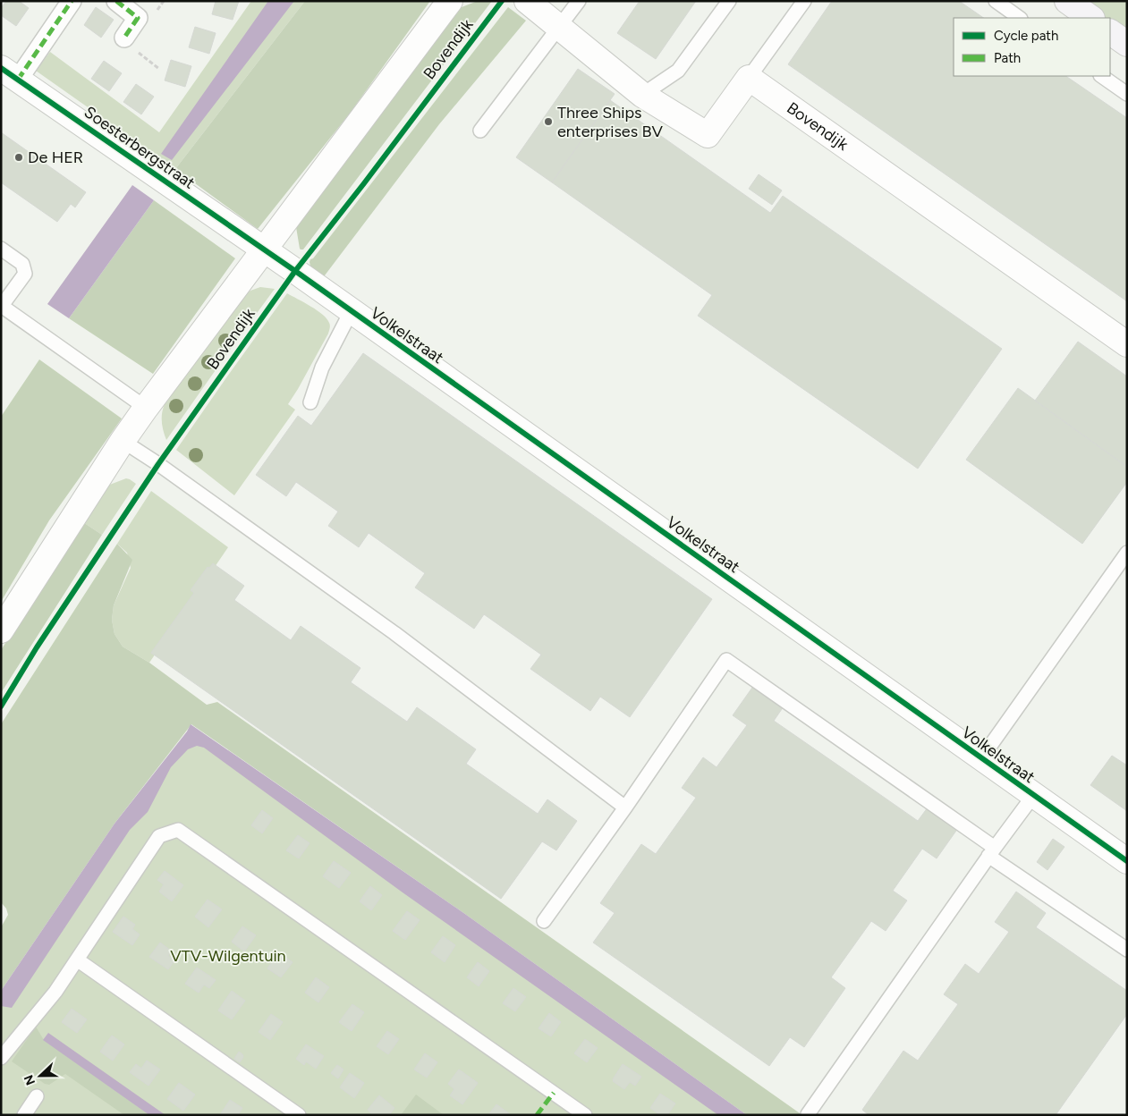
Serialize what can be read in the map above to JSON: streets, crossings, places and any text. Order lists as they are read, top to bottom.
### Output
{
  "streets": {
    "street": ["Bovendijk", "Soesterbergstraat", "Volkelstraat"]
  },
  "crossings": [
    ["Bovendijk", "Soesterbergstraat"],
    ["Bovendijk", "Volkelstraat"],
    ["Soesterbergstraat", "Volkelstraat"]
  ],
  "parks": ["VTV-Wilgentuin"],
  "places": ["Three Ships enterprises BV", "De HER"],
  "legend": ["Cycle path", "Path"],
  "north": "left"
}
